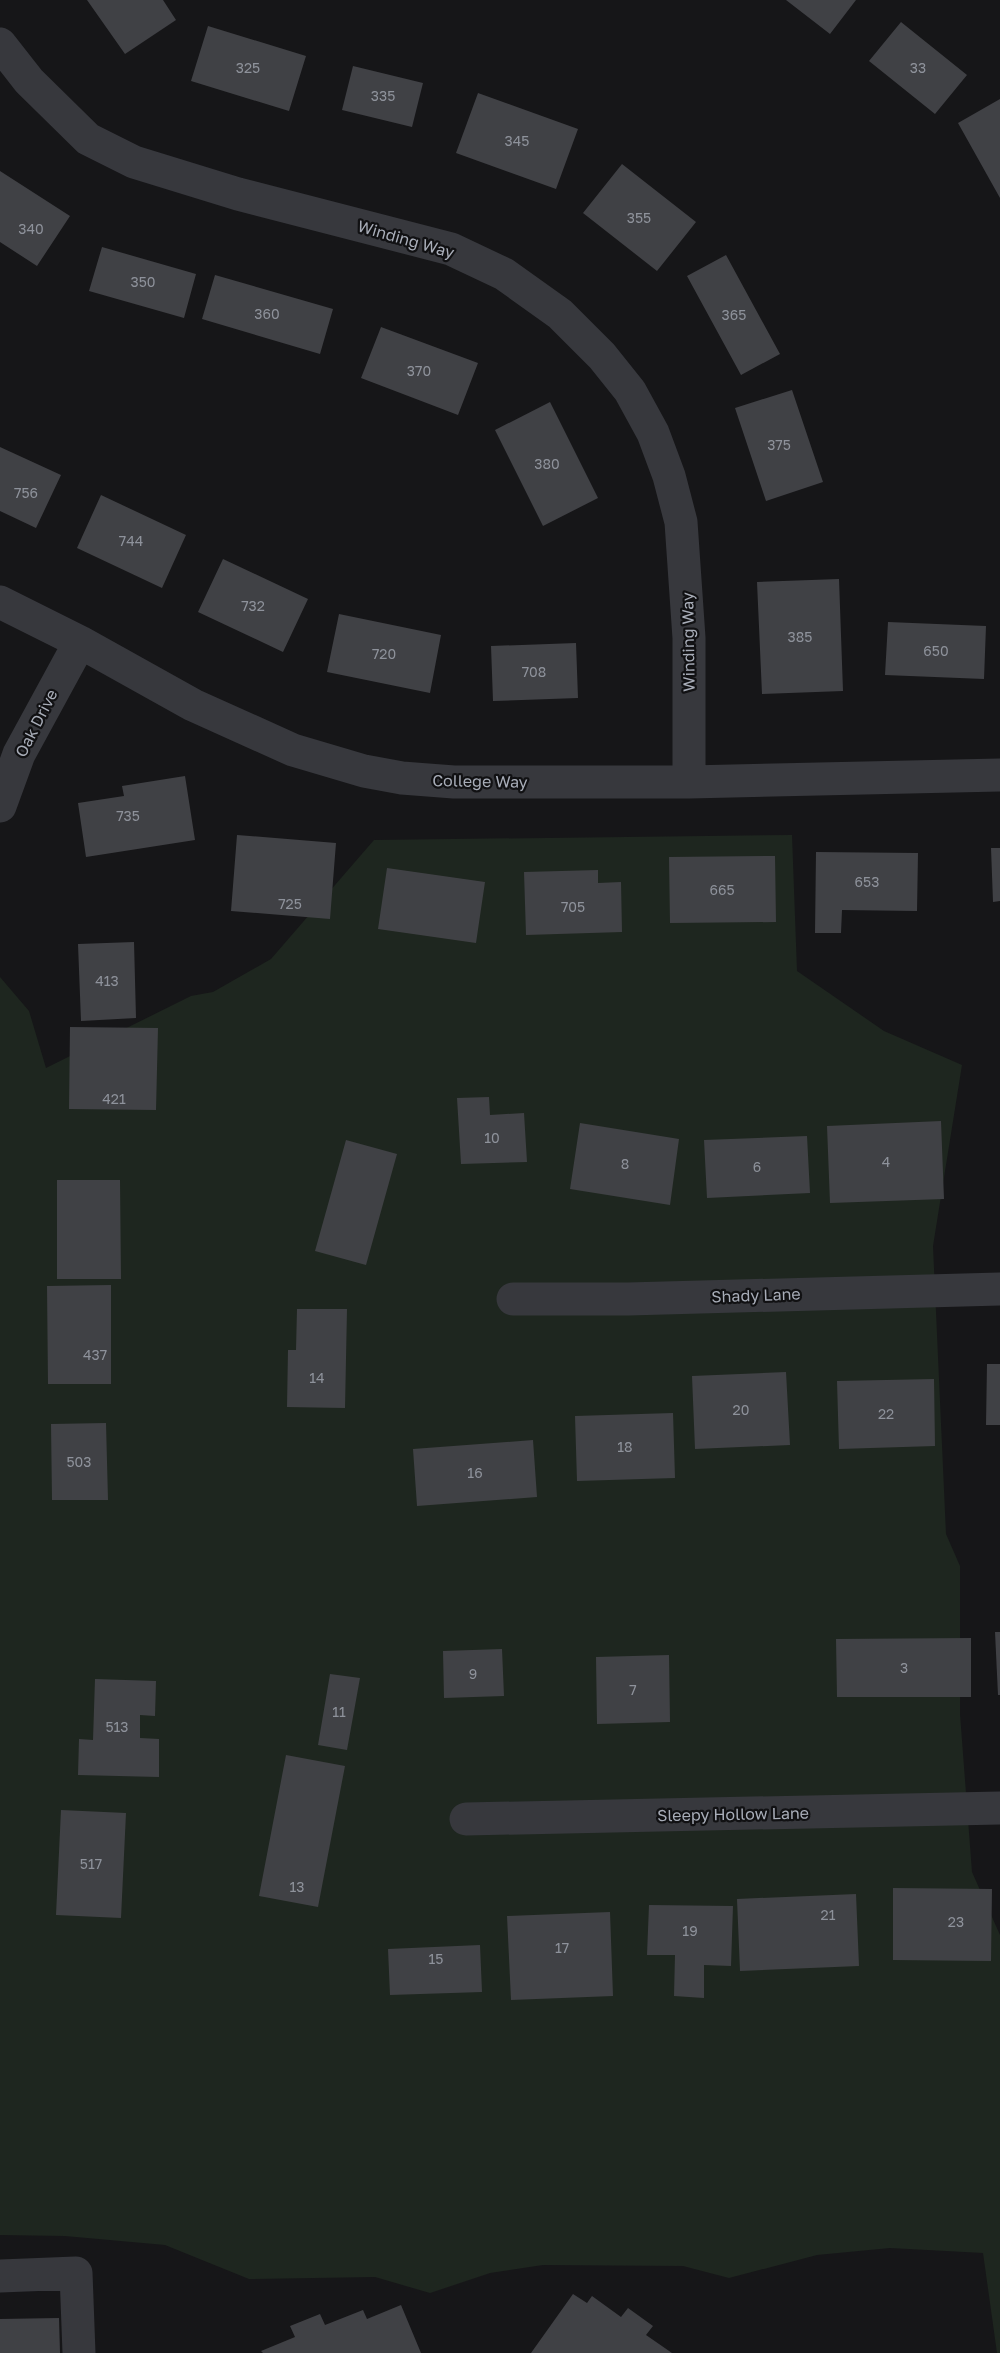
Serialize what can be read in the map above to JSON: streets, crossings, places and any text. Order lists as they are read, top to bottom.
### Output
{
  "streets": {
    "street": [
      "Winding Way",
      "Oak Drive",
      "College Way",
      "Shady Lane",
      "Sleepy Hollow Lane"
    ]
  },
  "crossings": [
    ["Winding Way", "College Way"],
    ["Oak Drive", "College Way"]
  ],
  "house_numbers": [
    "325",
    "33",
    "335",
    "345",
    "355",
    "340",
    "350",
    "360",
    "365",
    "370",
    "375",
    "380",
    "756",
    "744",
    "732",
    "385",
    "650",
    "720",
    "708",
    "735",
    "653",
    "665",
    "725",
    "705",
    "413",
    "421",
    "10",
    "4",
    "8",
    "6",
    "437",
    "14",
    "20",
    "22",
    "18",
    "503",
    "16",
    "3",
    "9",
    "7",
    "11",
    "513",
    "517",
    "13",
    "21",
    "23",
    "19",
    "17",
    "15"
  ]
}
